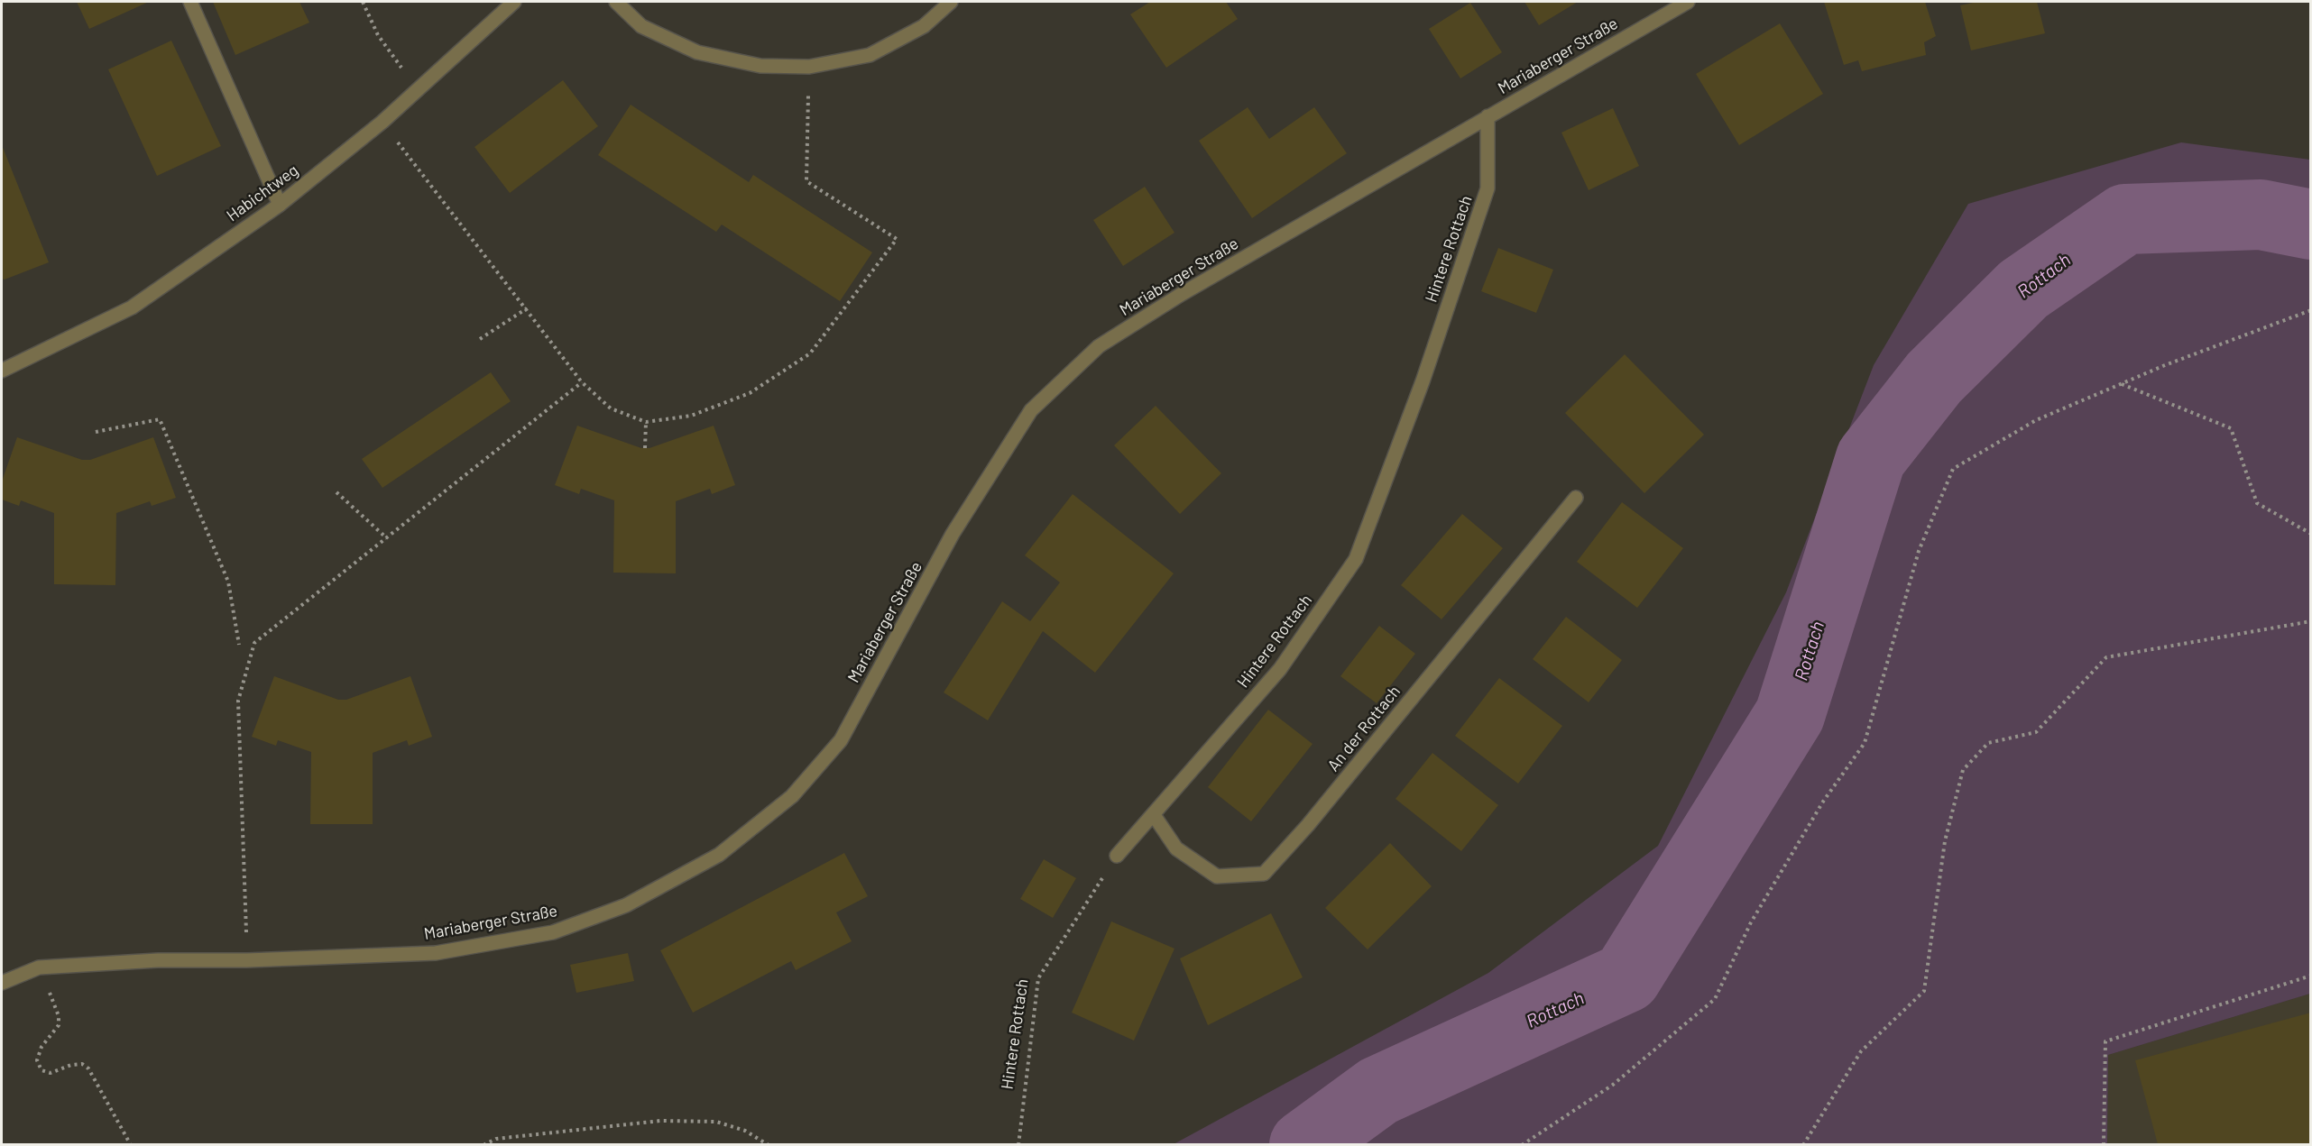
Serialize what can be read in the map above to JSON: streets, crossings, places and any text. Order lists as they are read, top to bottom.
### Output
{
  "streets": {
    "street": [
      "Mariaberger Straße",
      "Habichtweg",
      "Hintere Rottach",
      "An der Rottach"
    ]
  },
  "crossings": [
    ["Mariaberger Straße", "Hintere Rottach"],
    ["Hintere Rottach", "An der Rottach"]
  ],
  "water": ["Rottach"]
}
